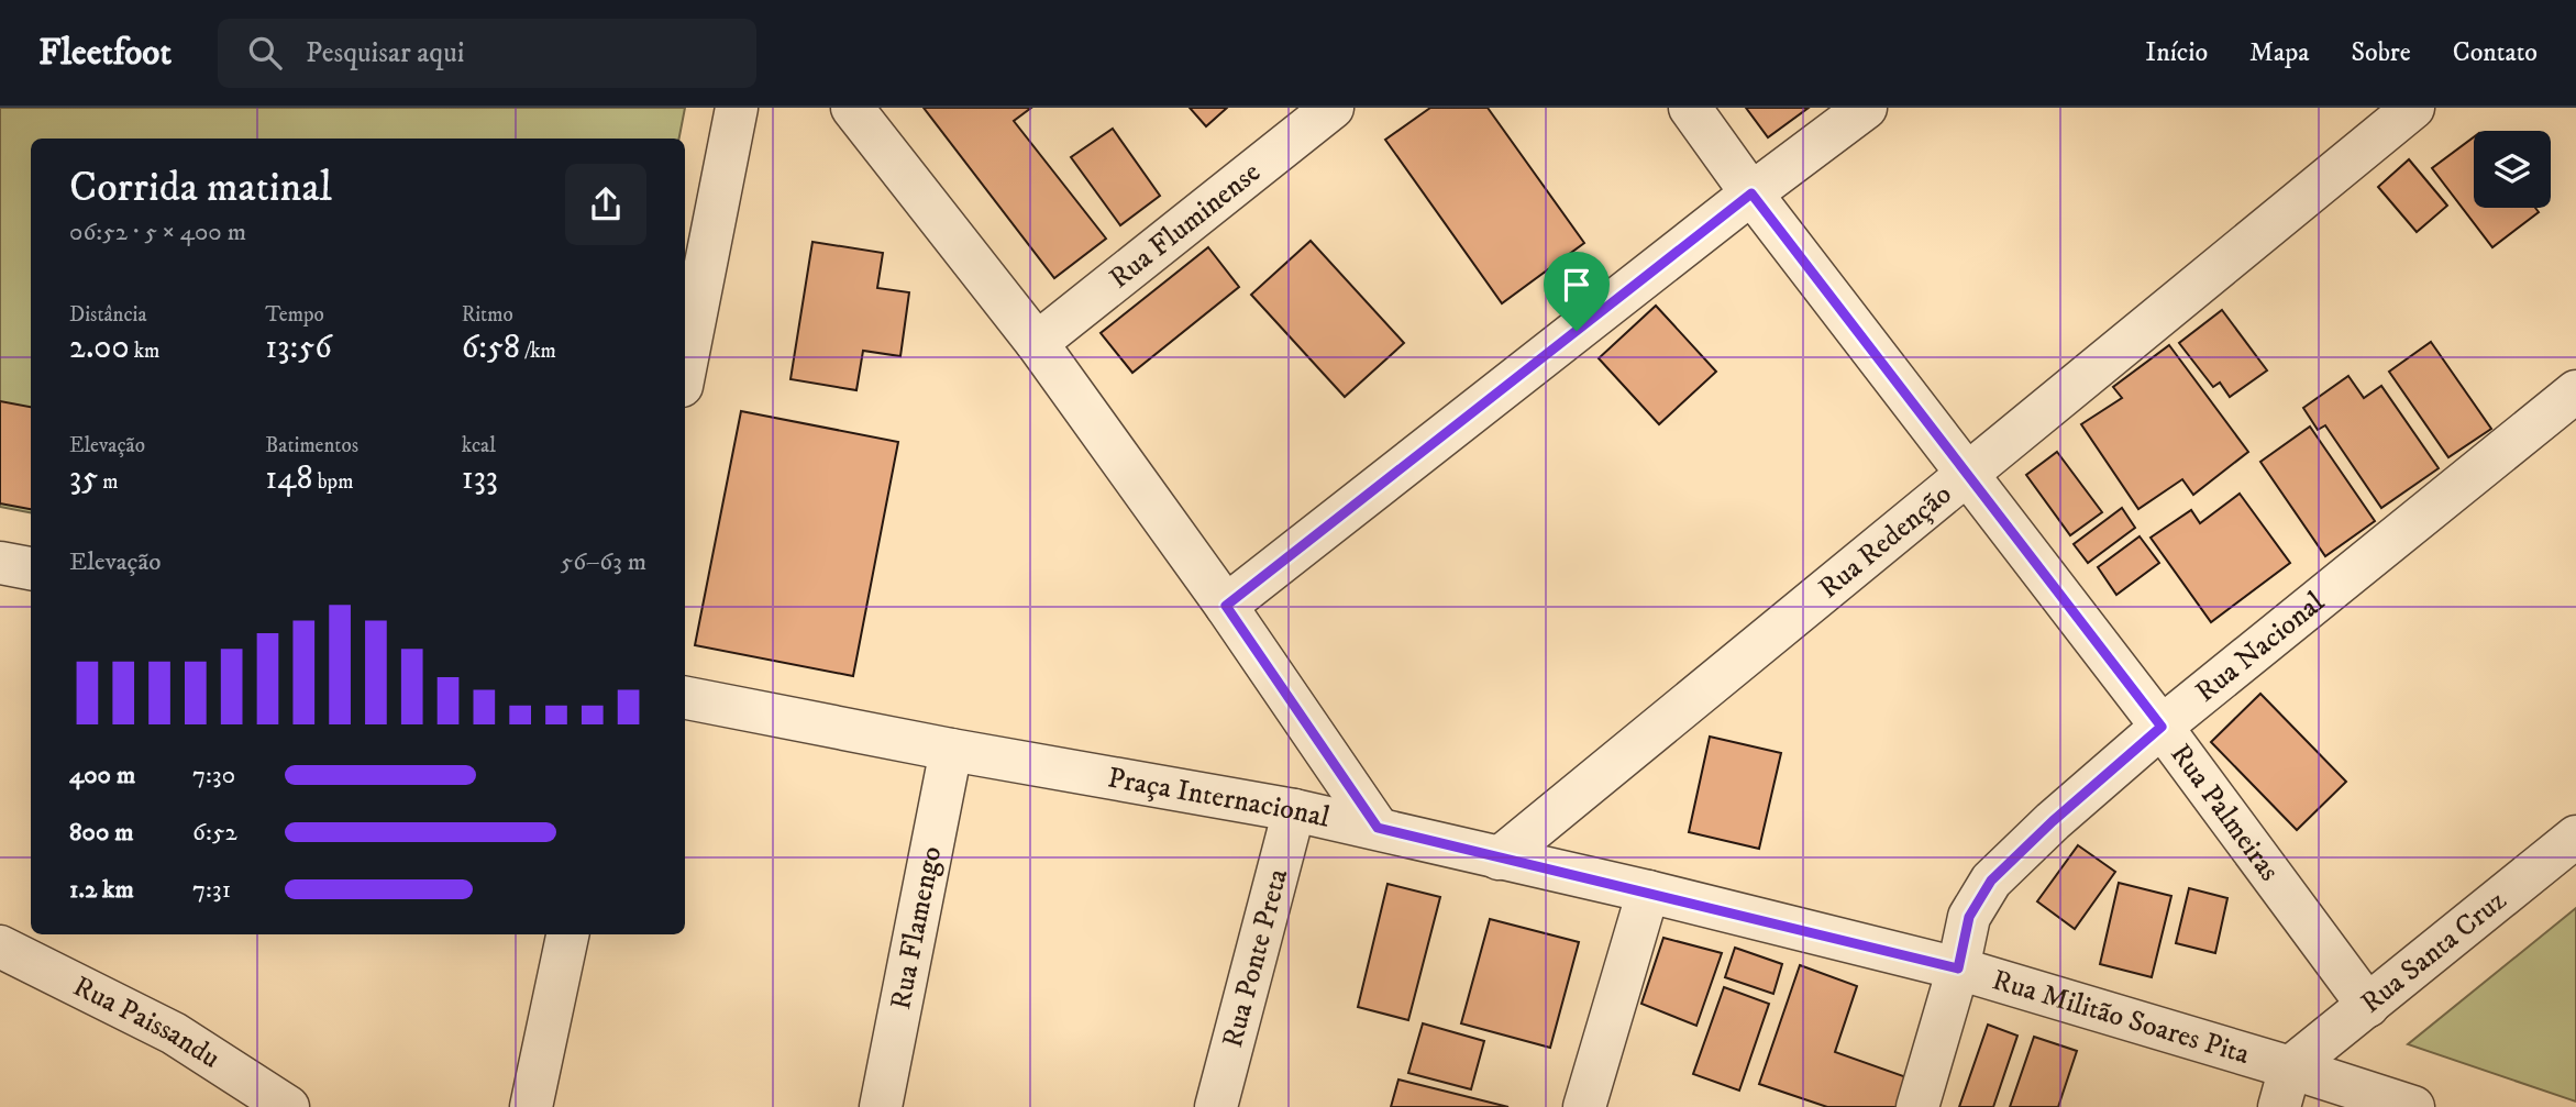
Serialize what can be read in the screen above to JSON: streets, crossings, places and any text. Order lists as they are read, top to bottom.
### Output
{
  "streets": {
    "street": [
      "Rua Fluminense",
      "Rua Redenção",
      "Rua Nacional",
      "Praça Internacional",
      "Rua Palmeiras",
      "Rua Flamengo",
      "Rua Santa Cruz",
      "Rua Ponte Preta",
      "Rua Militão Soares Pita",
      "Rua Paissandu"
    ]
  },
  "crossings": [
    ["Rua Fluminense", "Praça Internacional"],
    ["Rua Redenção", "Rua Palmeiras"],
    ["Rua Redenção", "Rua Militão Soares Pita"],
    ["Rua Nacional", "Rua Palmeiras"],
    ["Rua Nacional", "Rua Militão Soares Pita"],
    ["Praça Internacional", "Rua Flamengo"],
    ["Praça Internacional", "Rua Ponte Preta"],
    ["Praça Internacional", "Rua Militão Soares Pita"],
    ["Rua Palmeiras", "Rua Santa Cruz"],
    ["Rua Santa Cruz", "Rua Militão Soares Pita"]
  ],
  "page": {
    "header": "Fleetfoot",
    "search": "Pesquisar aqui",
    "nav": [
      "Início",
      "Mapa",
      "Sobre",
      "Contato"
    ],
    "heading": ["Corrida matinal", "06:52 · 5 × 400 m"],
    "stats": [
      ["Distância", "2.00 km"],
      ["Tempo", "13:56"],
      ["Ritmo", "6:58 /km"],
      ["Elevação", "35 m"],
      ["Batimentos", "148 bpm"],
      ["kcal", "133"]
    ],
    "chart": ["Elevação", "56–63 m"],
    "list": [
      {
        "name": "400 m",
        "note": "7:30"
      },
      {
        "name": "800 m",
        "note": "6:52"
      },
      {
        "name": "1.2 km",
        "note": "7:31"
      }
    ]
  }
}
